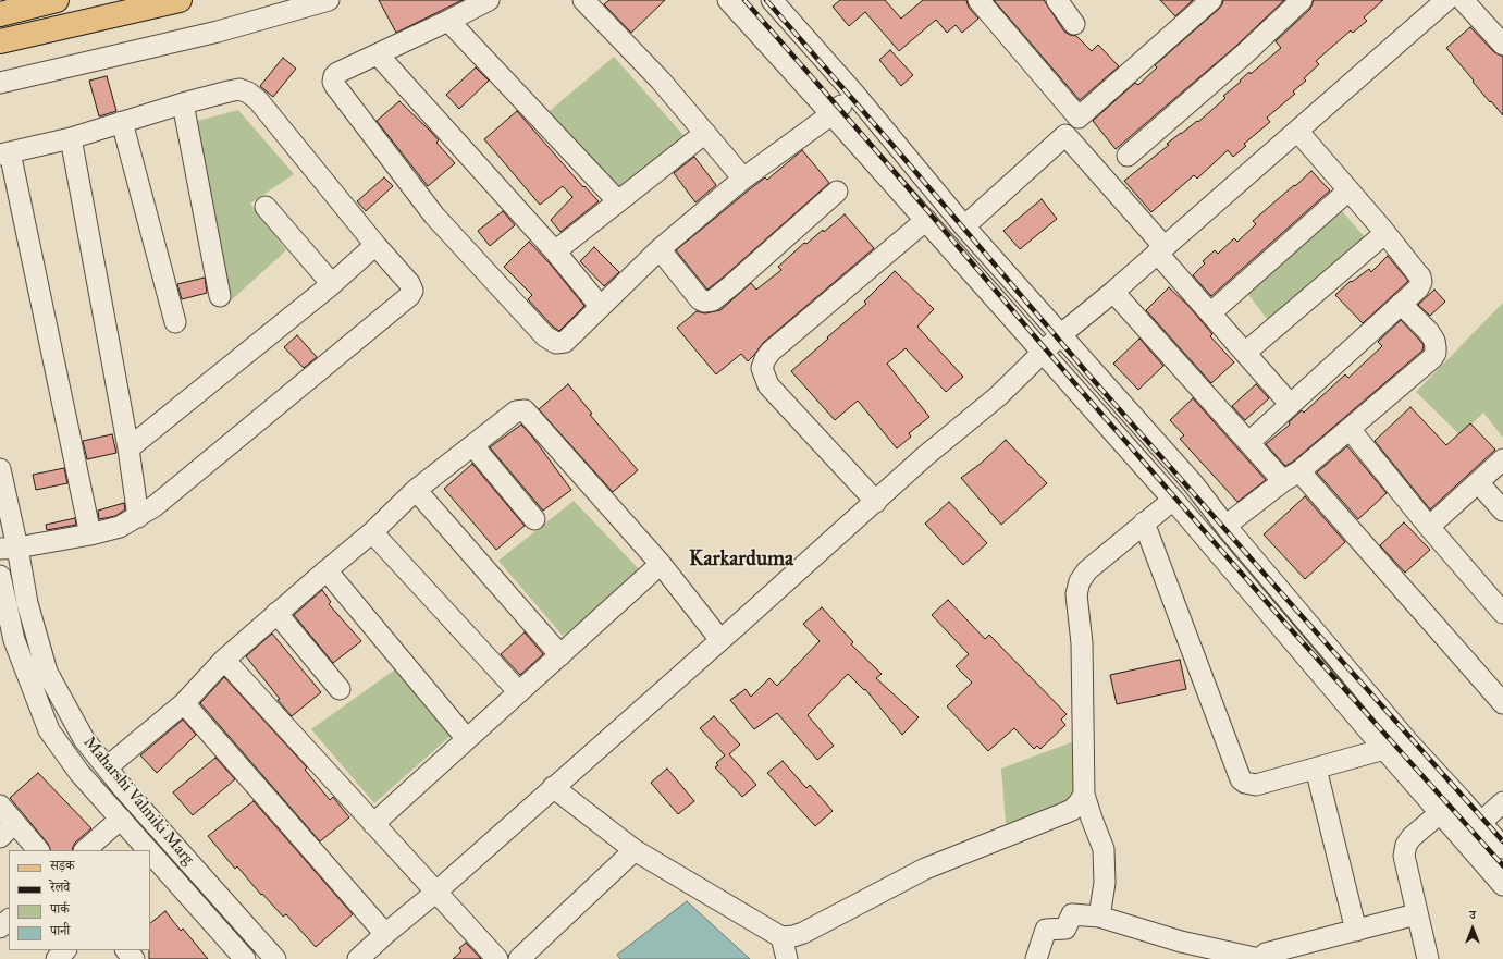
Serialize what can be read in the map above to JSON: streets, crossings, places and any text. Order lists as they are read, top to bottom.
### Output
{
  "streets": {
    "street": ["Maharshi Valmiki Marg"]
  },
  "districts": ["Karkarduma"],
  "legend": [
    "सड़क",
    "रेलवे",
    "पार्क",
    "पानी"
  ],
  "north": "top"
}
